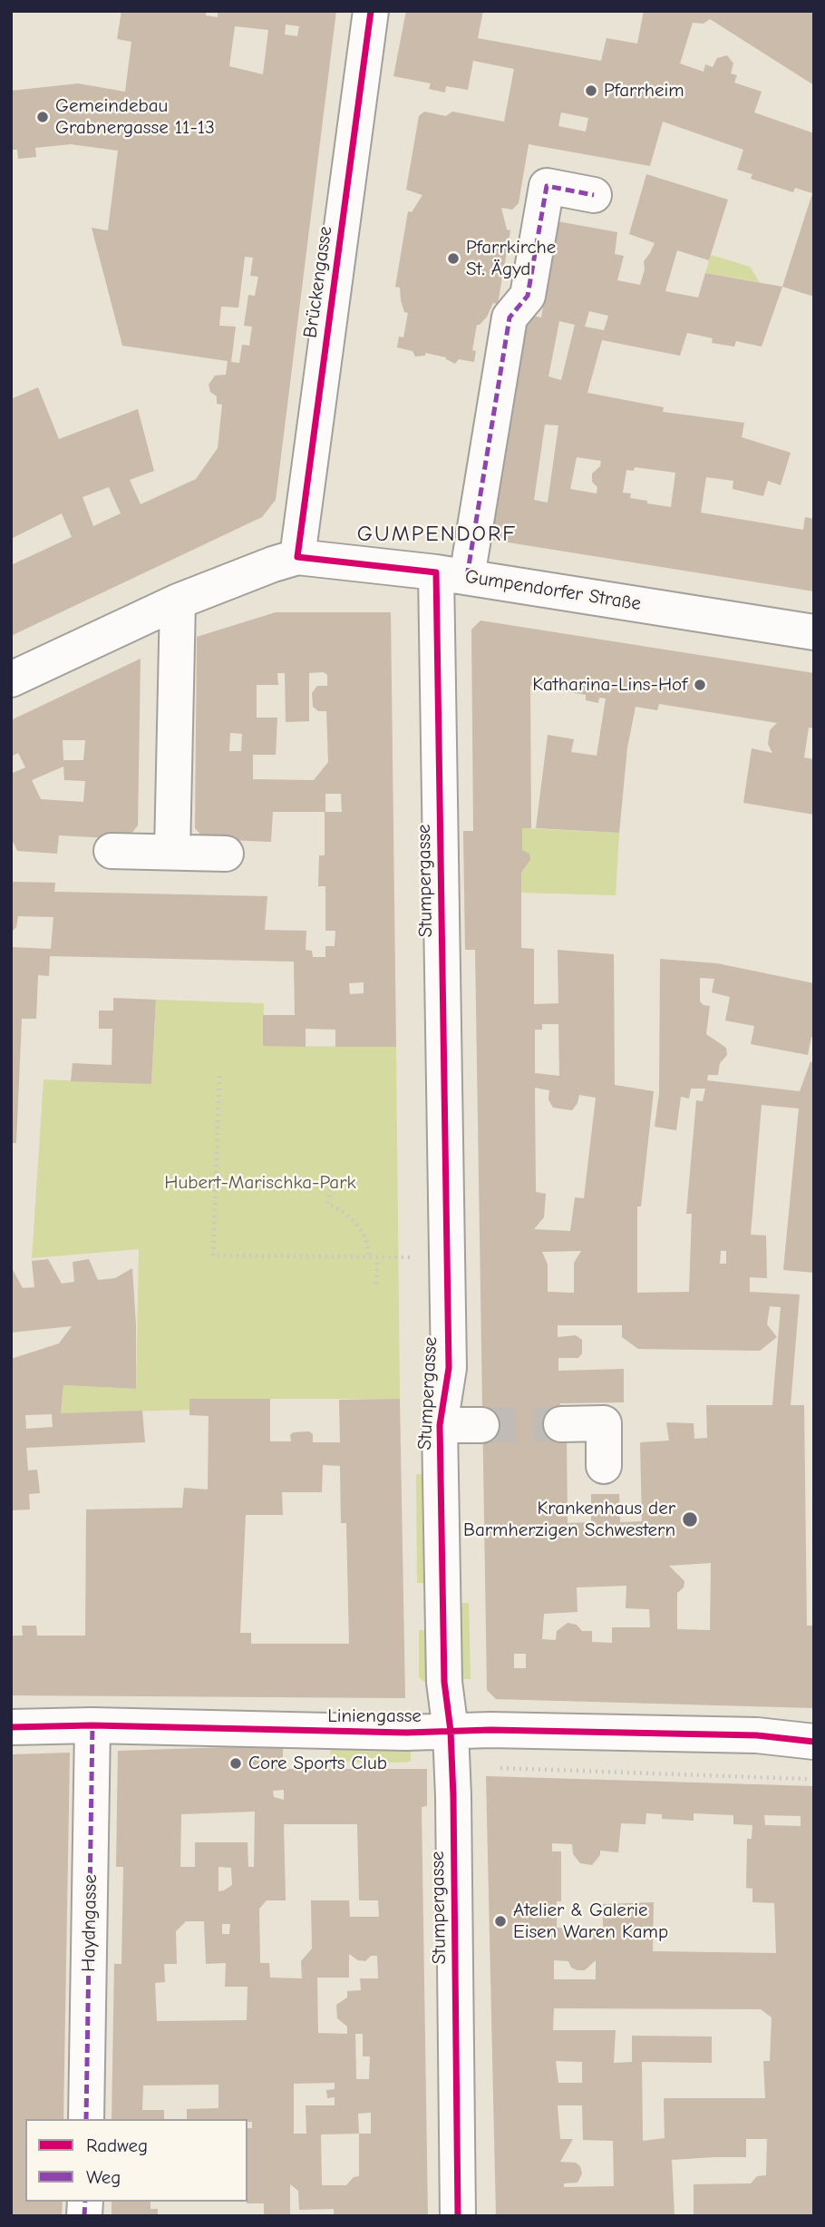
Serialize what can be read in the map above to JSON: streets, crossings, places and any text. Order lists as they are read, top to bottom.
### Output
{
  "streets": {
    "street": [
      "Brückengasse",
      "Gumpendorfer Straße",
      "Stumpergasse",
      "Liniengasse",
      "Haydngasse"
    ]
  },
  "crossings": [
    ["Brückengasse", "Gumpendorfer Straße"],
    ["Gumpendorfer Straße", "Stumpergasse"],
    ["Stumpergasse", "Liniengasse"],
    ["Liniengasse", "Haydngasse"]
  ],
  "districts": ["GUMPENDORF"],
  "parks": ["Hubert-Marischka-Park"],
  "places": [
    "Pfarrheim",
    "Gemeindebau Grabnergasse 11-13",
    "Pfarrkirche St. Ägyd",
    "Katharina-Lins-Hof",
    "Krankenhaus der Barmherzigen Schwestern",
    "Core Sports Club",
    "Atelier & Galerie Eisen Waren Kamp"
  ],
  "legend": ["Radweg", "Weg"]
}
